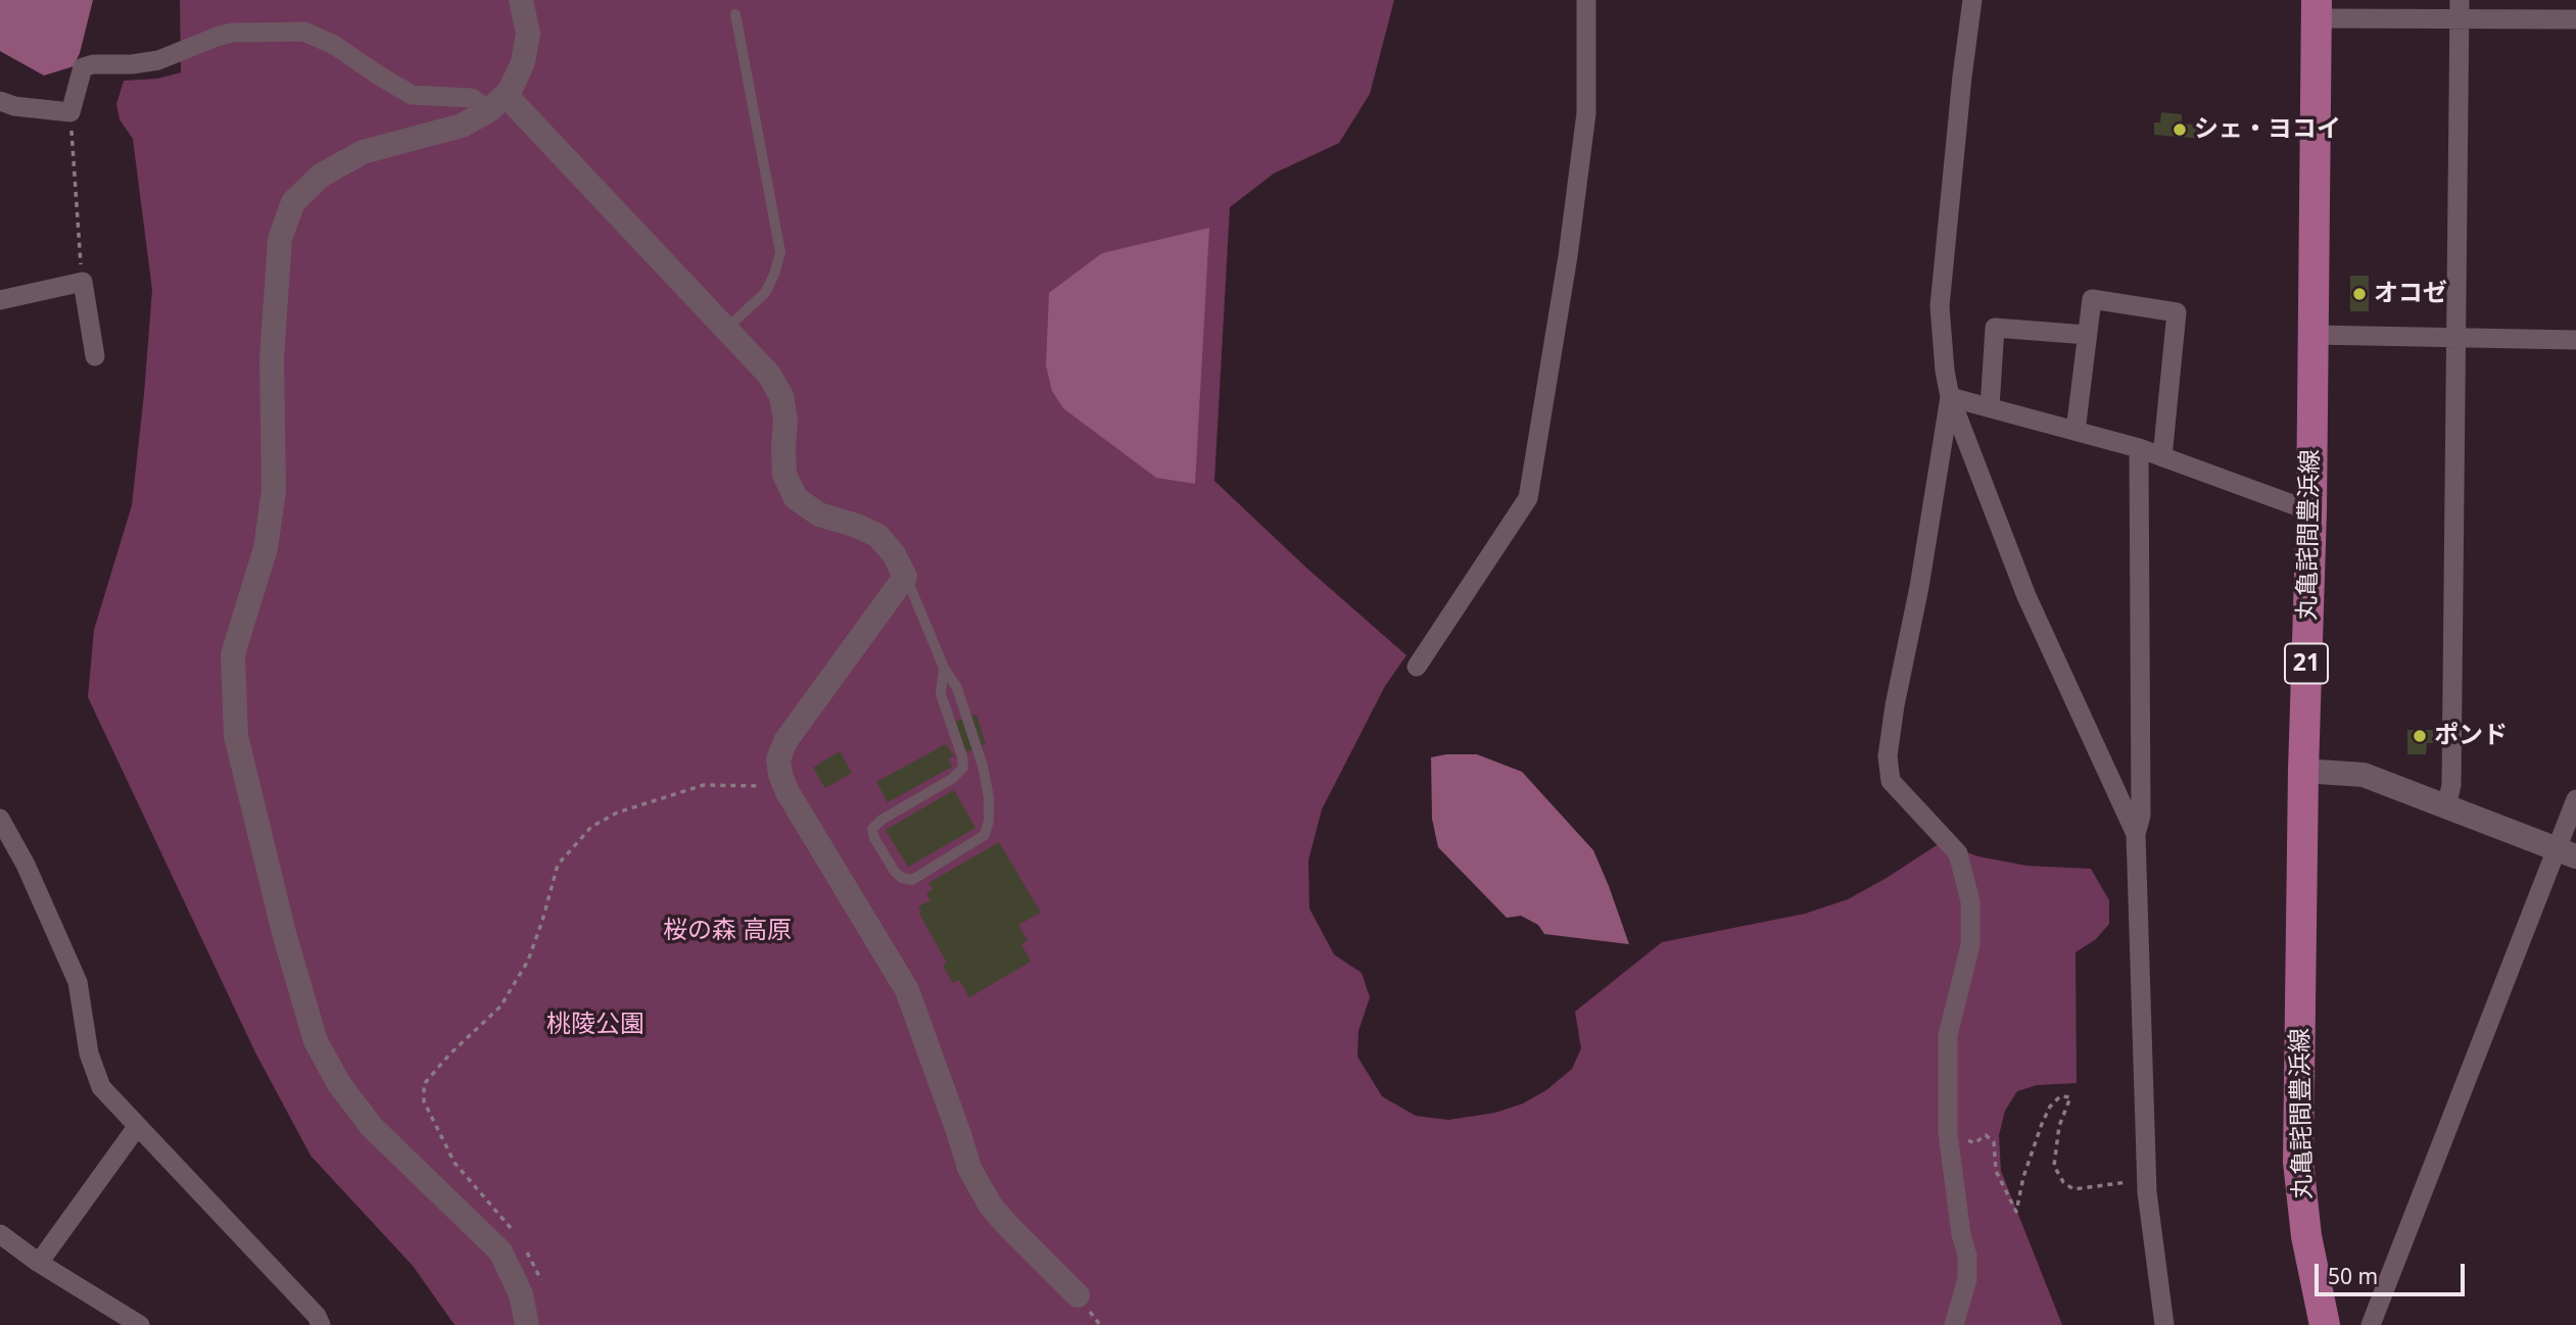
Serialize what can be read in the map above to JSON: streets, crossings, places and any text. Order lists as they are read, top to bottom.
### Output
{
  "streets": {
    "main road": ["丸亀詫間豊浜線", "21"]
  },
  "parks": ["桜の森 高原", "桃陵公園"],
  "places": ["シェ・ヨコイ", "オコゼ", "ポンド"],
  "scale_bar": "50 m"
}
